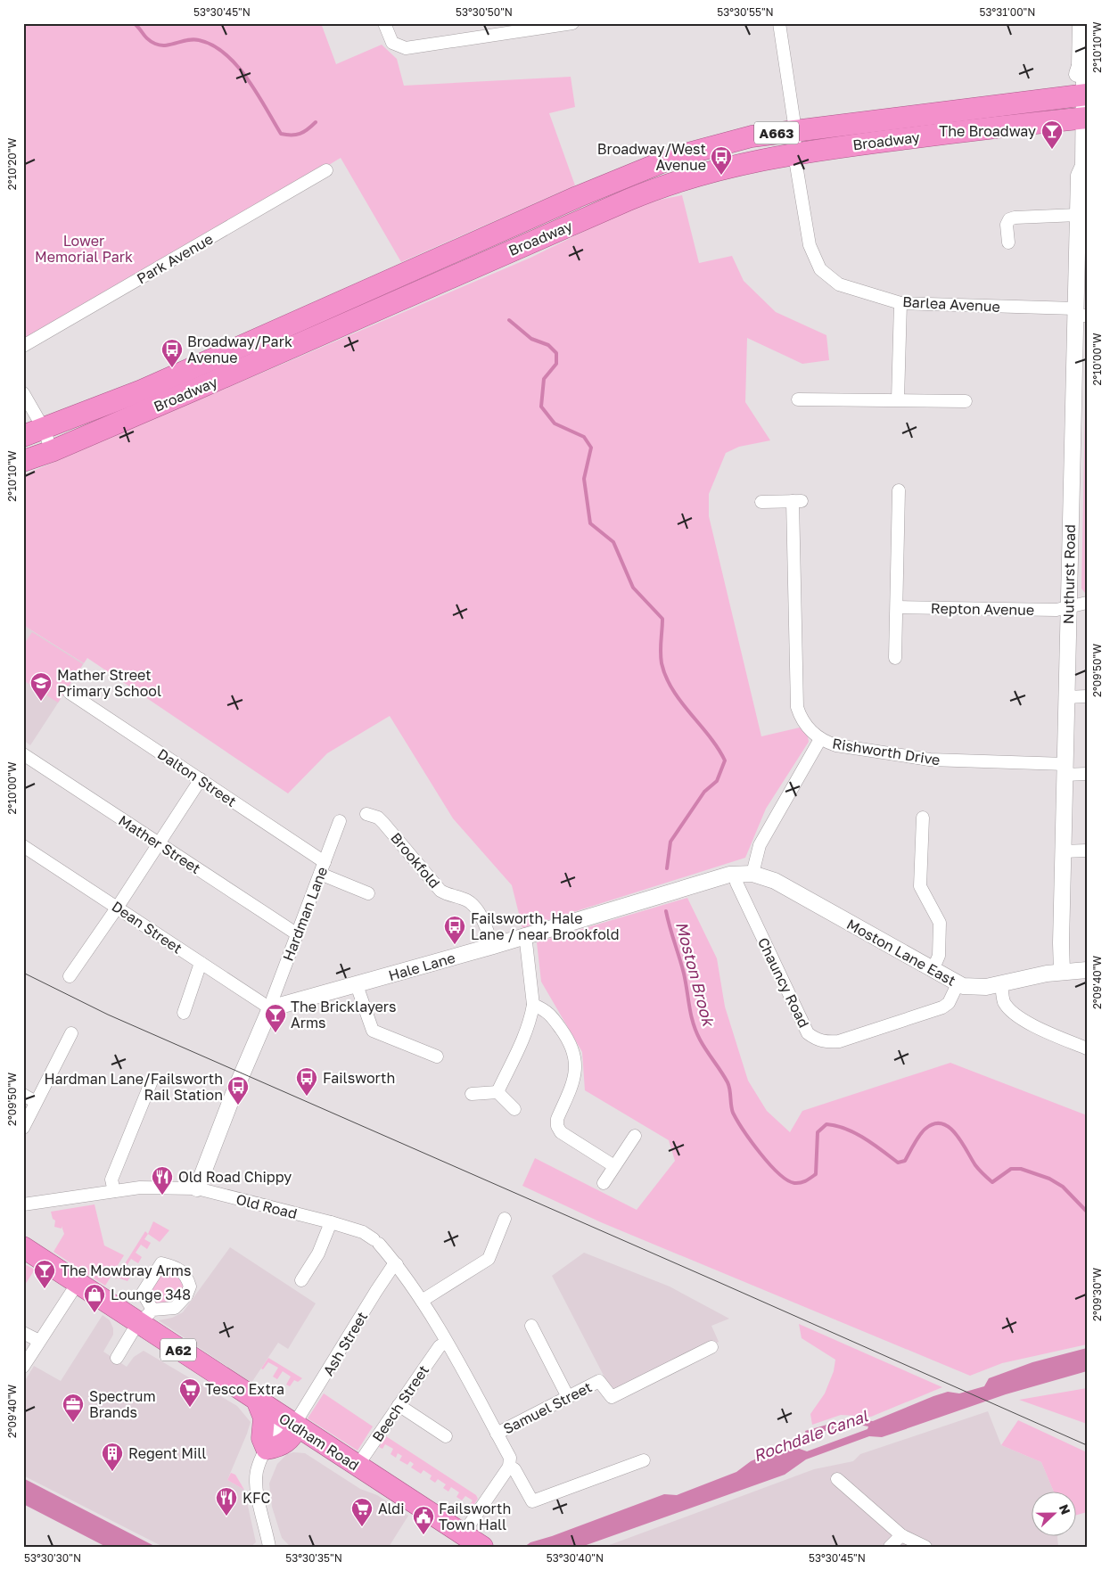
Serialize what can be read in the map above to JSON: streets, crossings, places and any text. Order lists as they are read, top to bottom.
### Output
{
  "streets": {
    "highway": [
      "A663",
      "Broadway",
      "A62",
      "Oldham Road"
    ],
    "street": [
      "Park Avenue",
      "Barlea Avenue",
      "Nuthurst Road",
      "Repton Avenue",
      "Rishworth Drive",
      "Dalton Street",
      "Mather Street",
      "Brookfold",
      "Hardman Lane",
      "Dean Street",
      "Moston Lane East",
      "Hale Lane",
      "Chauncy Road",
      "Old Road",
      "Ash Street",
      "Beech Street",
      "Samuel Street"
    ]
  },
  "crossings": [
    ["Broadway", "Barlea Avenue"],
    ["Broadway", "Nuthurst Road"],
    ["Barlea Avenue", "Nuthurst Road"],
    ["Nuthurst Road", "Repton Avenue"],
    ["Nuthurst Road", "Rishworth Drive"],
    ["Nuthurst Road", "Moston Lane East"],
    ["Dalton Street", "Hardman Lane"],
    ["Mather Street", "Hardman Lane"],
    ["Brookfold", "Hale Lane"],
    ["Hardman Lane", "Dean Street"],
    ["Hardman Lane", "Hale Lane"],
    ["Hardman Lane", "Old Road"],
    ["Dean Street", "Hale Lane"],
    ["Moston Lane East", "Hale Lane"],
    ["Moston Lane East", "Chauncy Road"],
    ["Hale Lane", "Chauncy Road"],
    ["Old Road", "Ash Street"],
    ["Old Road", "Beech Street"],
    ["Old Road", "Samuel Street"],
    ["Ash Street", "Oldham Road"],
    ["Beech Street", "Oldham Road"]
  ],
  "water": ["Moston Brook", "Rochdale Canal"],
  "parks": ["Lower Memorial Park"],
  "places": {
    "bar": ["The Broadway", "The Bricklayers Arms", "The Mowbray Arms"],
    "bus stop": [
      "Broadway/West Avenue",
      "Broadway/Park Avenue",
      "Failsworth, Hale Lane / near Brookfold",
      "Failsworth",
      "Hardman Lane/Failsworth Rail Station"
    ],
    "school or university": ["Mather Street Primary School"],
    "restaurant": ["Old Road Chippy", "KFC"],
    "shop": ["Lounge 348"],
    "supermarket": ["Tesco Extra", "Aldi"],
    "office": ["Spectrum Brands"],
    "building": ["Regent Mill"],
    "public building": ["Failsworth Town Hall"]
  },
  "north": "right",
  "coordinates": [
    "53°30'45\"N",
    "53°30'50\"N",
    "53°30'55\"N",
    "53°31'00\"N",
    "2°10'10\"W",
    "2°10'20\"W",
    "2°10'00\"W",
    "2°09'50\"W",
    "2°09'40\"W",
    "2°09'30\"W",
    "53°30'30\"N",
    "53°30'35\"N",
    "53°30'40\"N"
  ]
}
